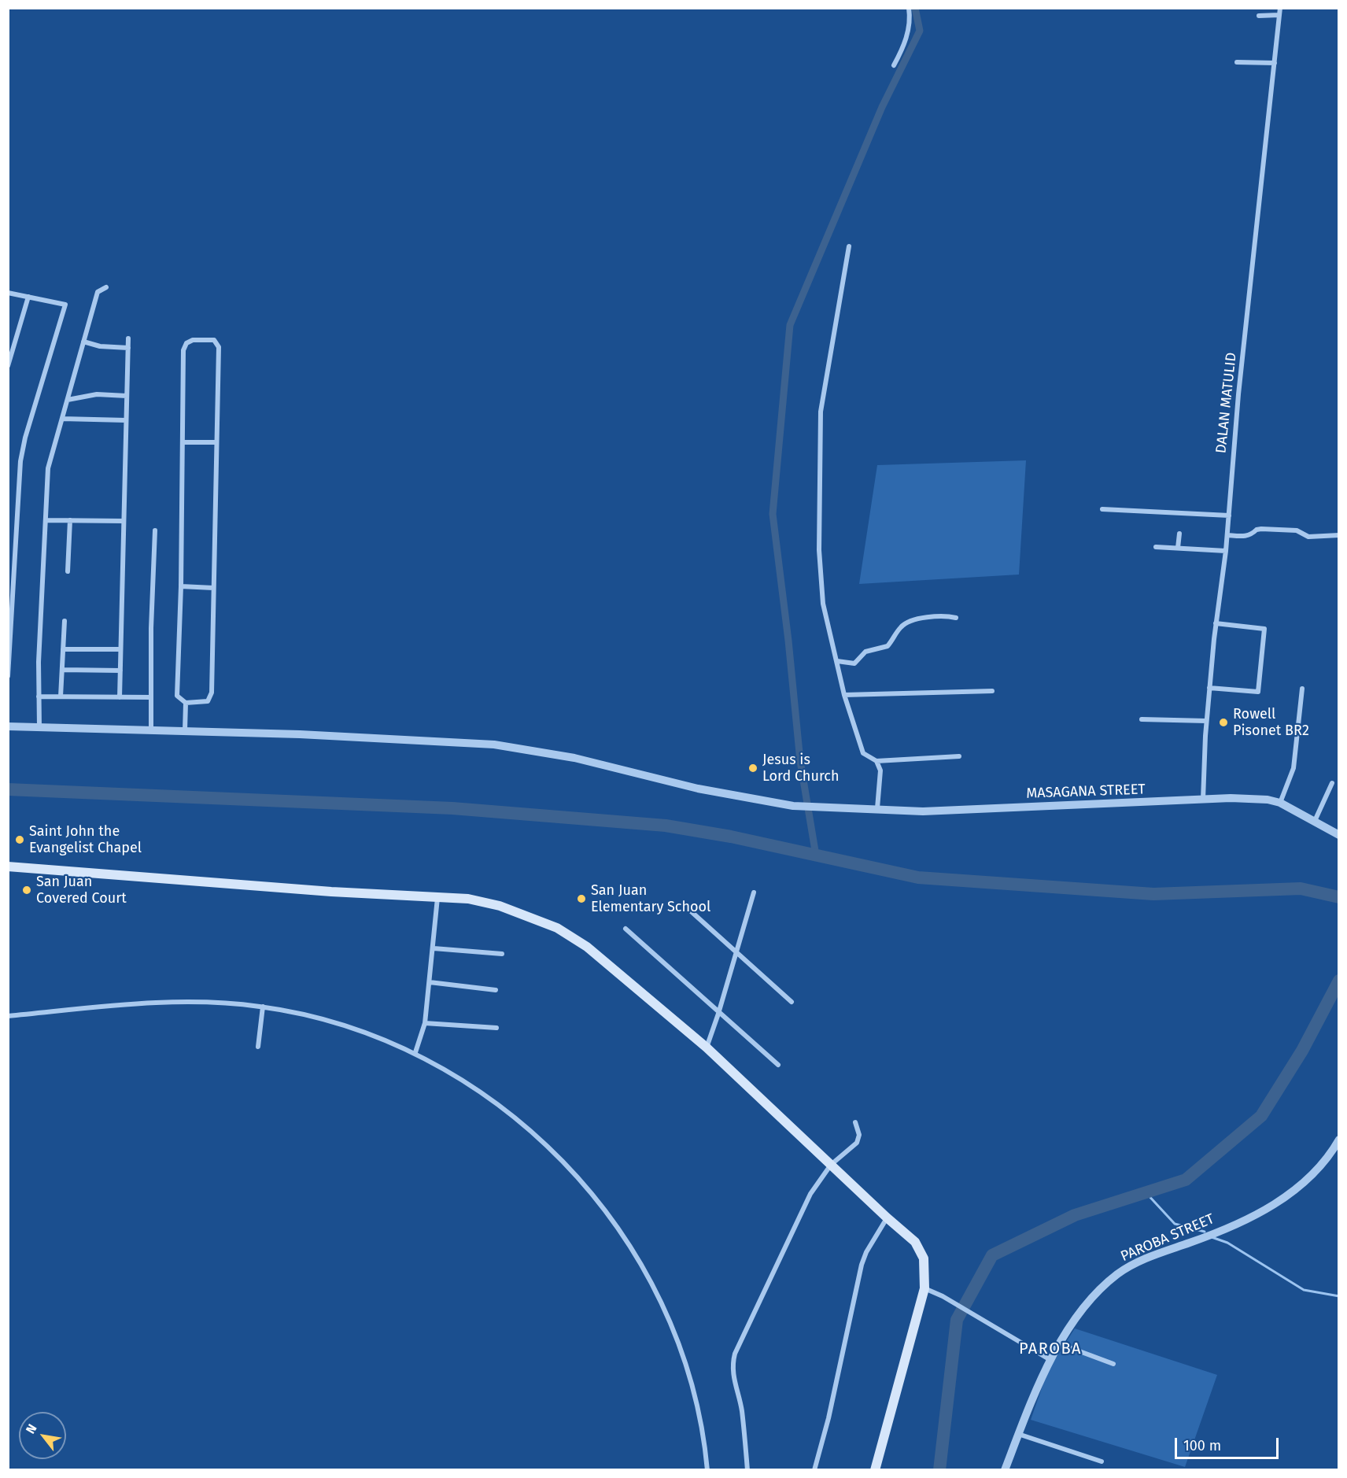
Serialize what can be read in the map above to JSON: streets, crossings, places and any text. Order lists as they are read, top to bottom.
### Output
{
  "streets": {
    "street": ["DALAN MATULID", "MASAGANA STREET", "PAROBA STREET"]
  },
  "crossings": [
    ["DALAN MATULID", "MASAGANA STREET"]
  ],
  "districts": ["PAROBA"],
  "places": [
    "Rowell Pisonet BR2",
    "Jesus is Lord Church",
    "Saint John the Evangelist Chapel",
    "San Juan Covered Court",
    "San Juan Elementary School"
  ],
  "scale_bar": "100 m",
  "north": "top left"
}
